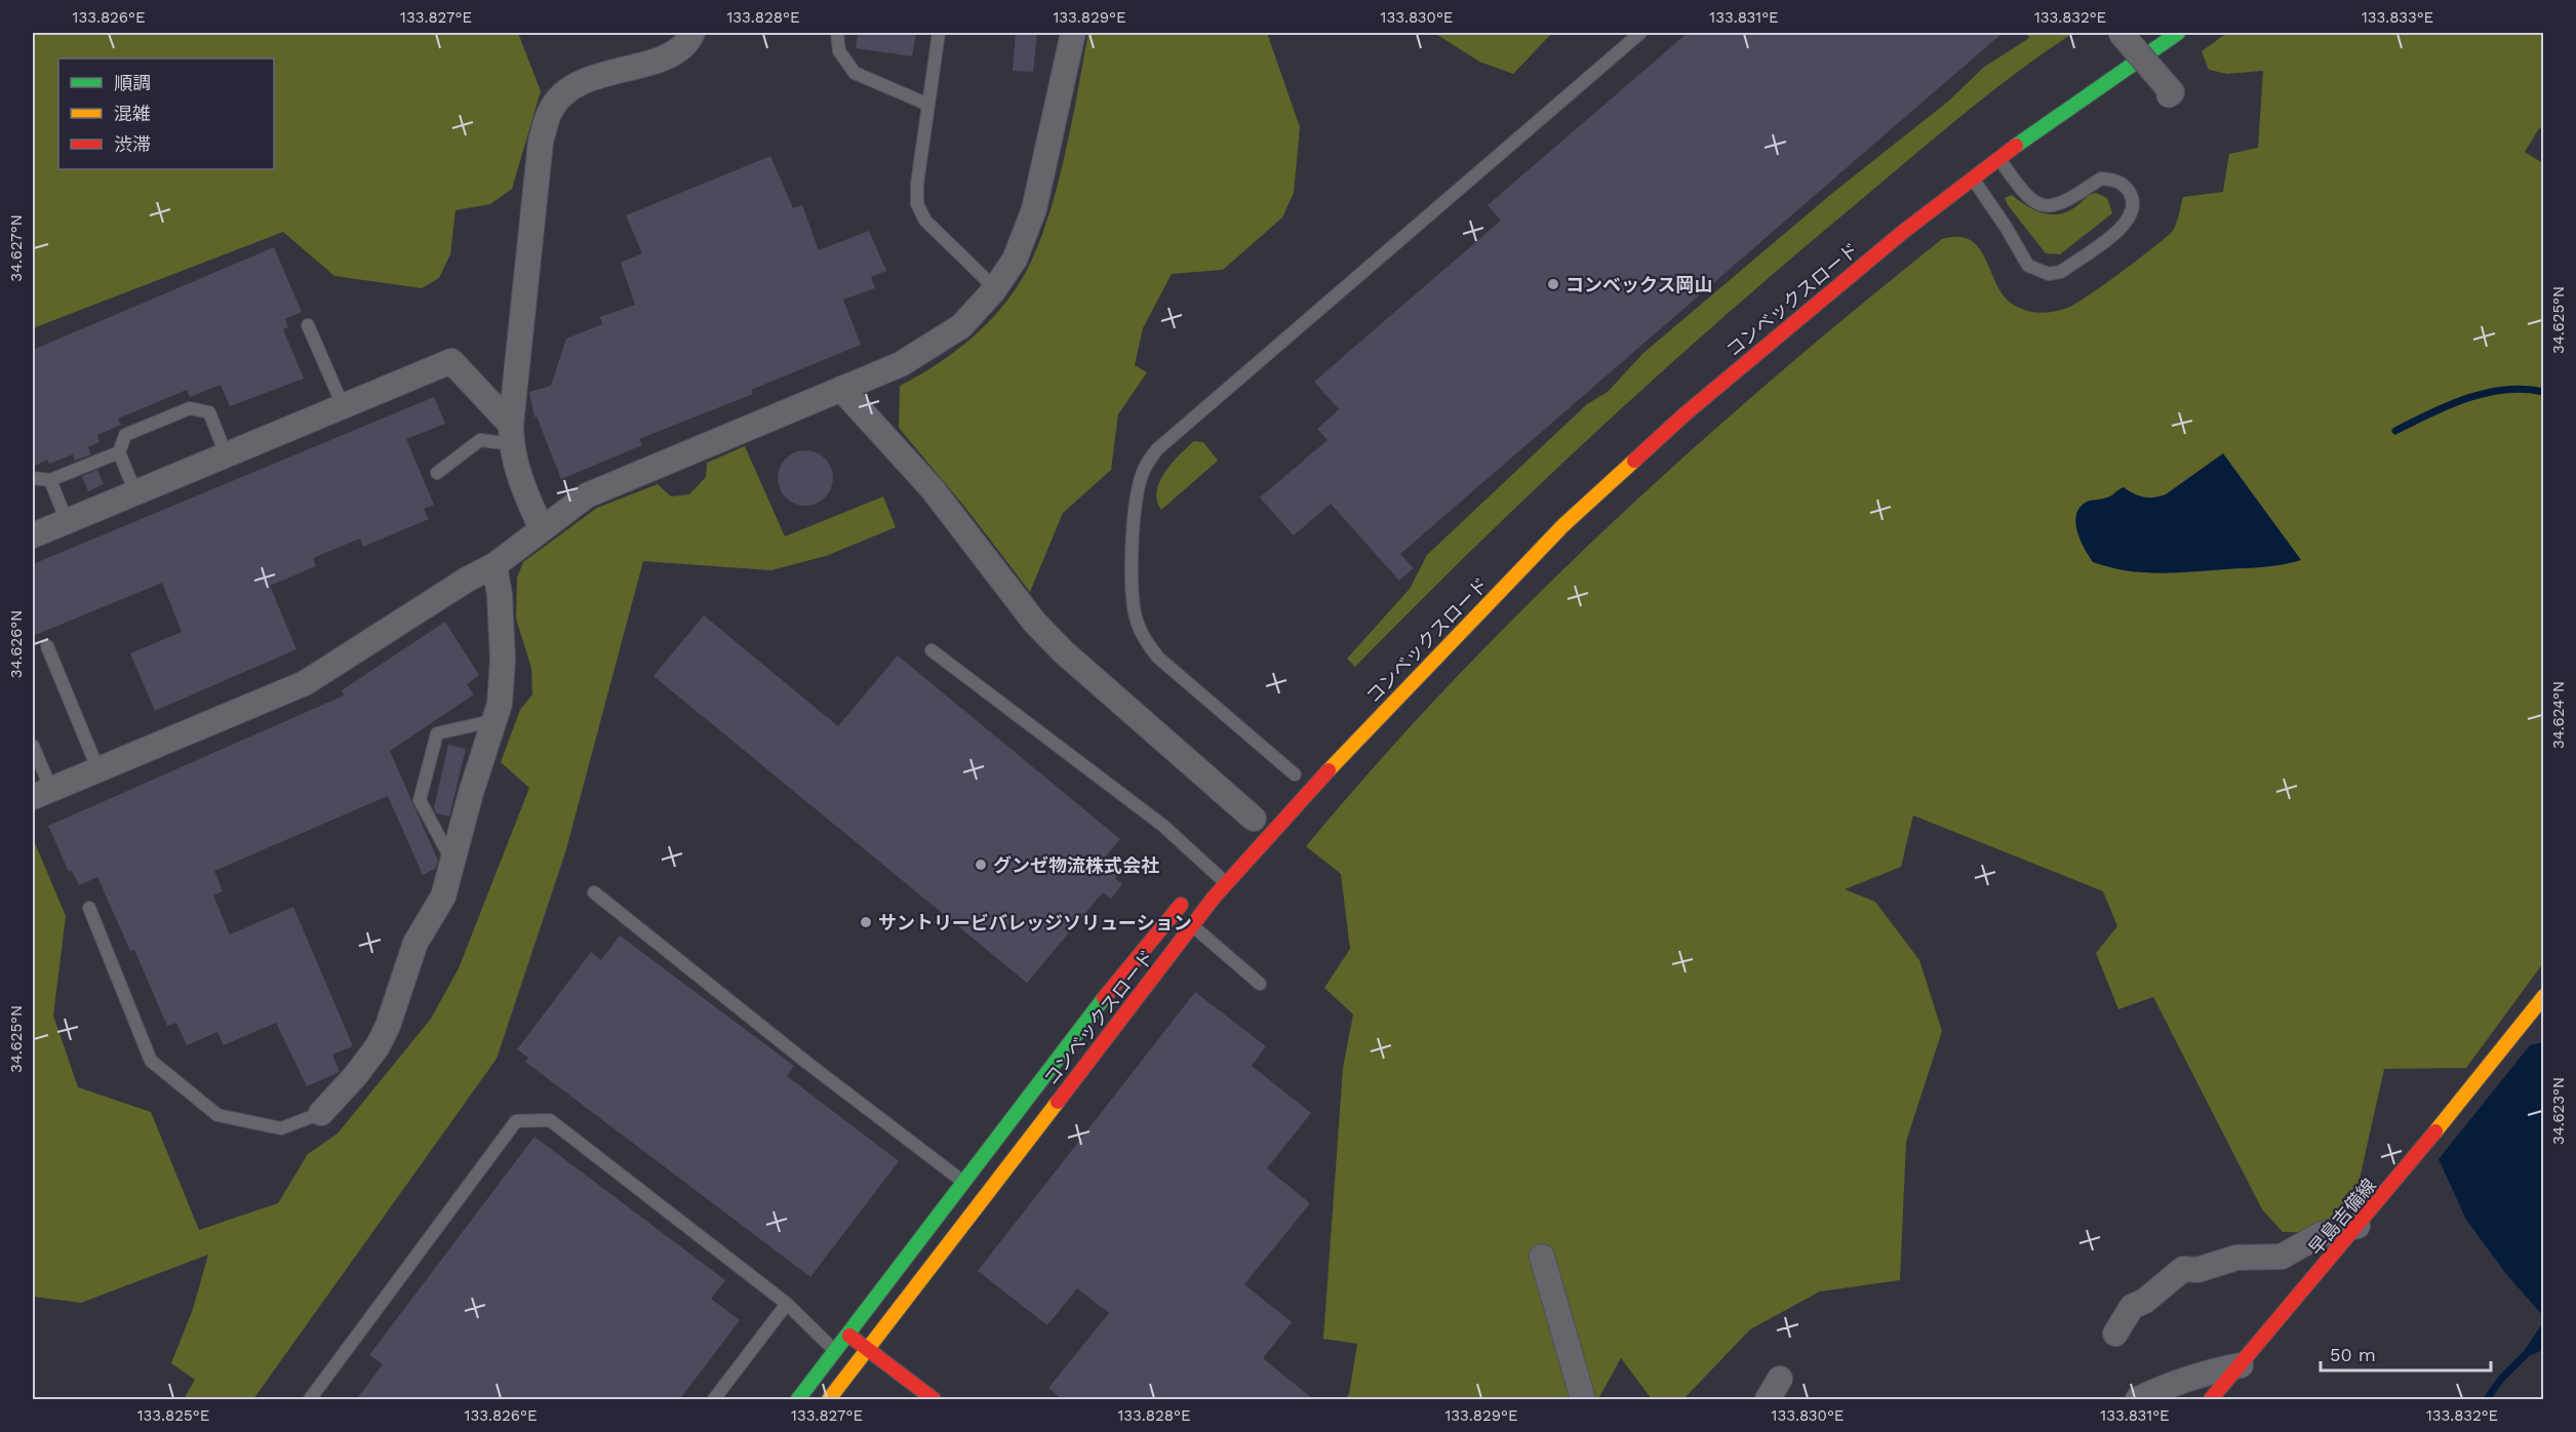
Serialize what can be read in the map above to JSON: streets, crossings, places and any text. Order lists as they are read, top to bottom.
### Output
{
  "streets": {
    "street": ["コンベックスロード", "早島吉備線"]
  },
  "places": ["コンベックス岡山", "グンゼ物流株式会社", "サントリービバレッジソリューション"],
  "legend": ["順調", "混雑", "渋滞"],
  "scale_bar": "50 m",
  "coordinates": [
    "133.826°E",
    "133.827°E",
    "133.828°E",
    "133.829°E",
    "133.830°E",
    "133.831°E",
    "133.832°E",
    "133.833°E",
    "34.627°N",
    "34.625°N",
    "34.626°N",
    "34.624°N",
    "34.623°N",
    "133.825°E"
  ]
}
